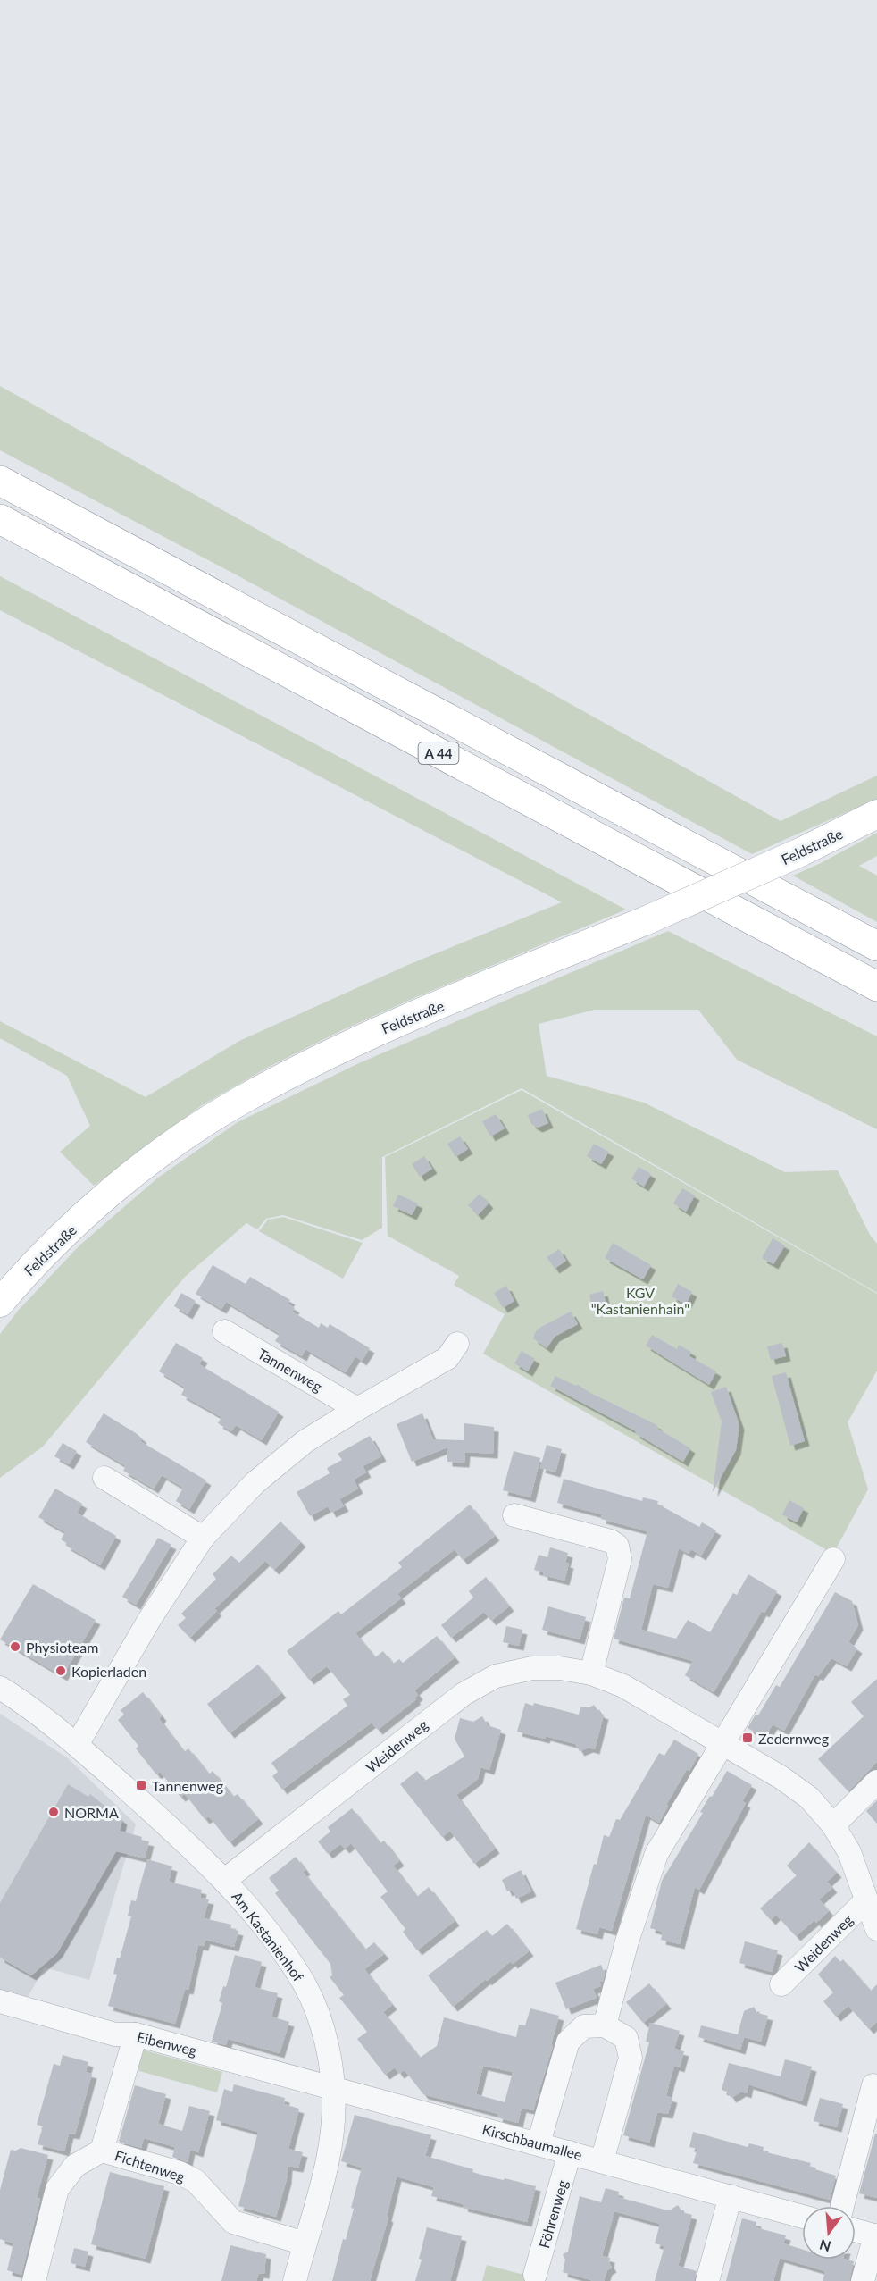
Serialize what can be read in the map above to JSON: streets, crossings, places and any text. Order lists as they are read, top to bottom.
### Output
{
  "streets": {
    "highway": ["A 44"],
    "main road": ["Feldstraße"],
    "street": [
      "Tannenweg",
      "Weidenweg",
      "Am Kastanienhof",
      "Eibenweg",
      "Kirschbaumallee",
      "Fichtenweg",
      "Föhrenweg"
    ]
  },
  "crossings": [
    ["Weidenweg", "Am Kastanienhof"],
    ["Am Kastanienhof", "Eibenweg"],
    ["Am Kastanienhof", "Kirschbaumallee"],
    ["Am Kastanienhof", "Fichtenweg"],
    ["Eibenweg", "Kirschbaumallee"],
    ["Eibenweg", "Fichtenweg"],
    ["Kirschbaumallee", "Föhrenweg"]
  ],
  "parks": ["KGV \"Kastanienhain\""],
  "places": {
    "other": ["Physioteam", "Kopierladen", "NORMA"],
    "transit": ["Zedernweg", "Tannenweg"]
  },
  "north": "bottom"
}
